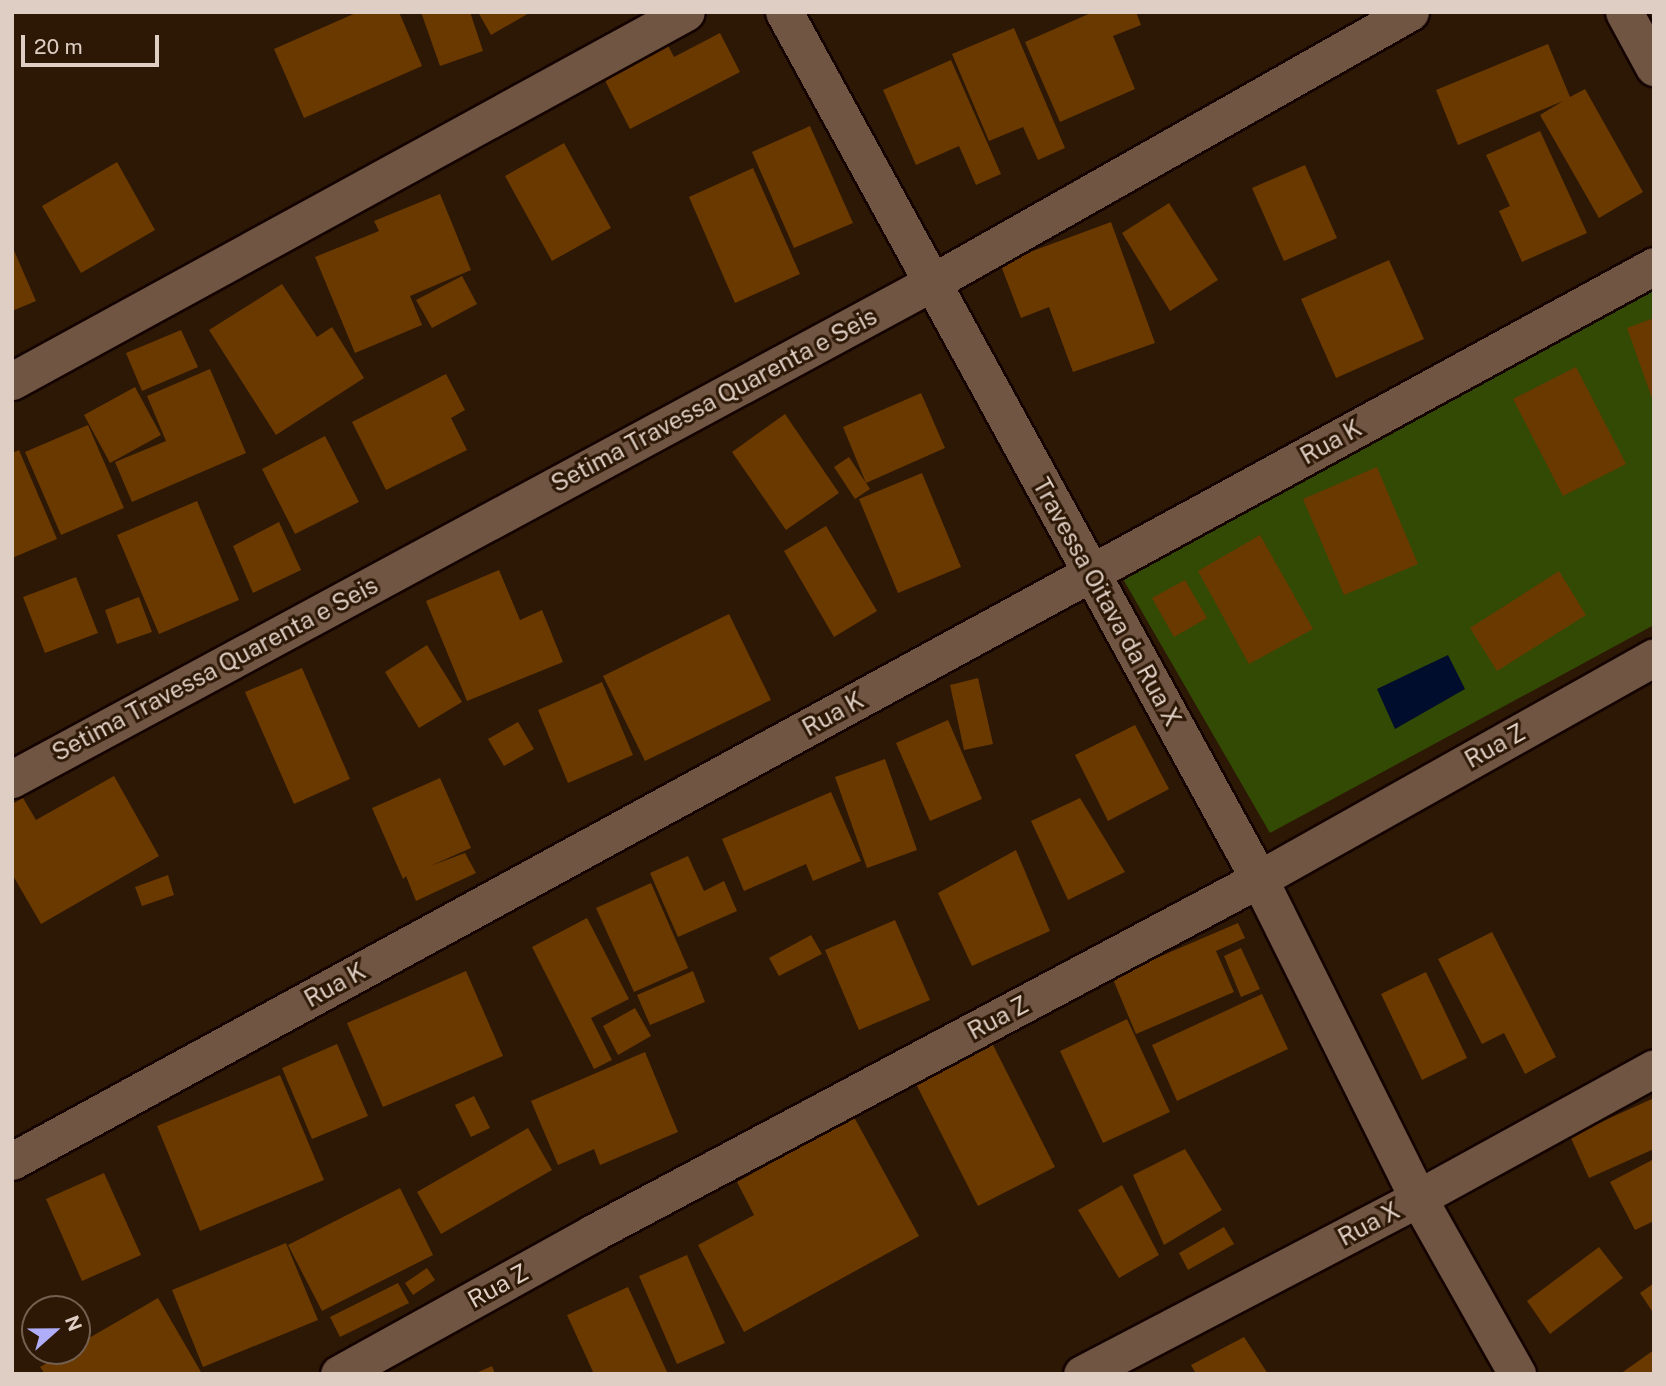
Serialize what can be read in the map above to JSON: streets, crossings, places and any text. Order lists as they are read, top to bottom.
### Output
{
  "streets": {
    "street": [
      "Setima Travessa Quarenta e Seis",
      "Rua K",
      "Travessa Oitava da Rua X",
      "Rua Z",
      "Rua X"
    ]
  },
  "crossings": [
    ["Setima Travessa Quarenta e Seis", "Travessa Oitava da Rua X"],
    ["Rua K", "Travessa Oitava da Rua X"],
    ["Travessa Oitava da Rua X", "Rua Z"],
    ["Travessa Oitava da Rua X", "Rua X"]
  ],
  "scale_bar": "20 m",
  "north": "right"
}
